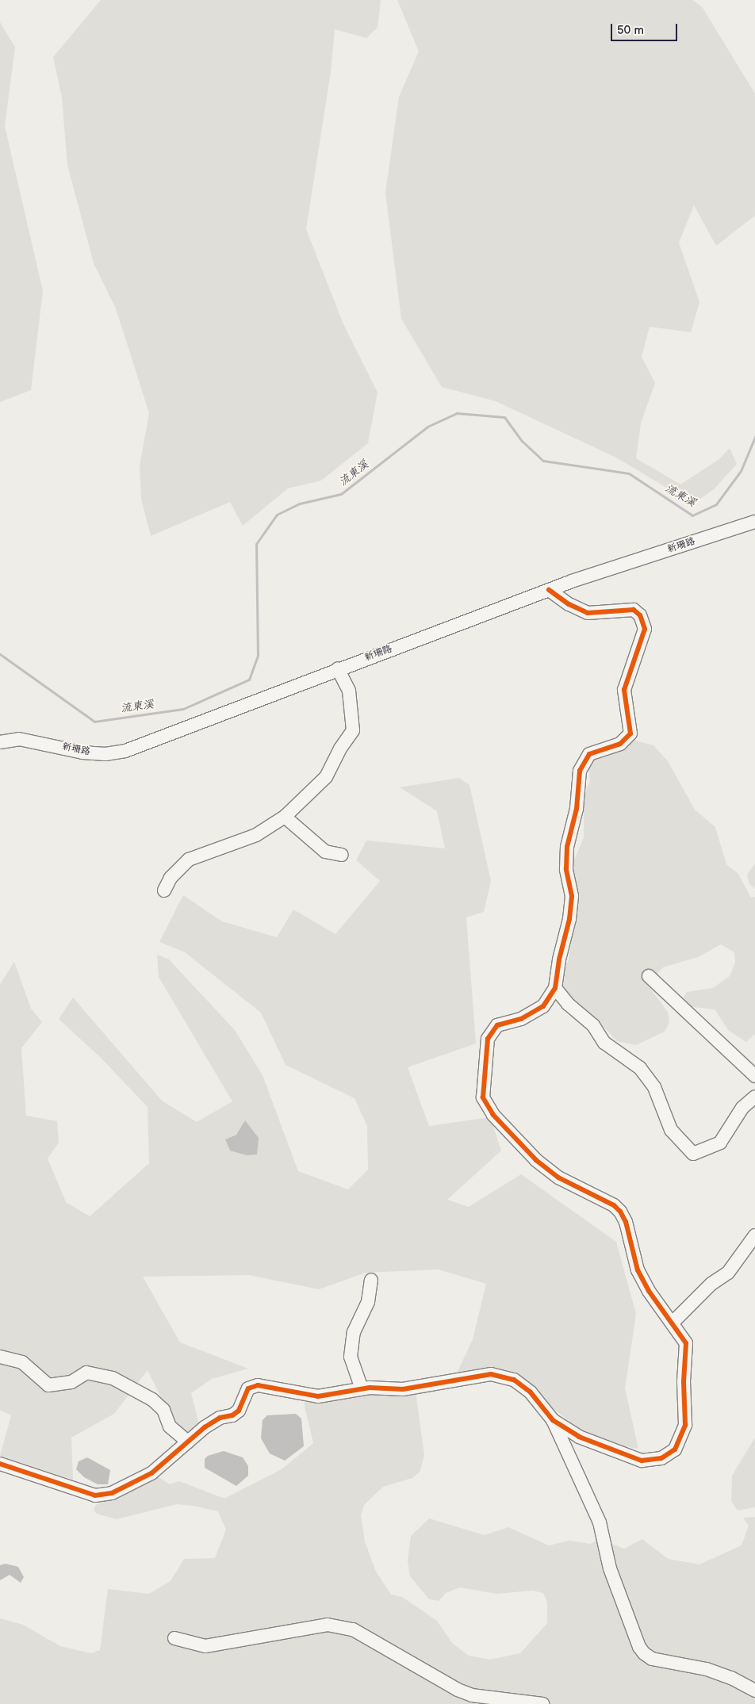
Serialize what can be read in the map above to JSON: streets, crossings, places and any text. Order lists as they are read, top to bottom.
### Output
{
  "streets": {
    "street": ["新珊路"]
  },
  "water": ["流東溪"],
  "scale_bar": "50 m"
}
